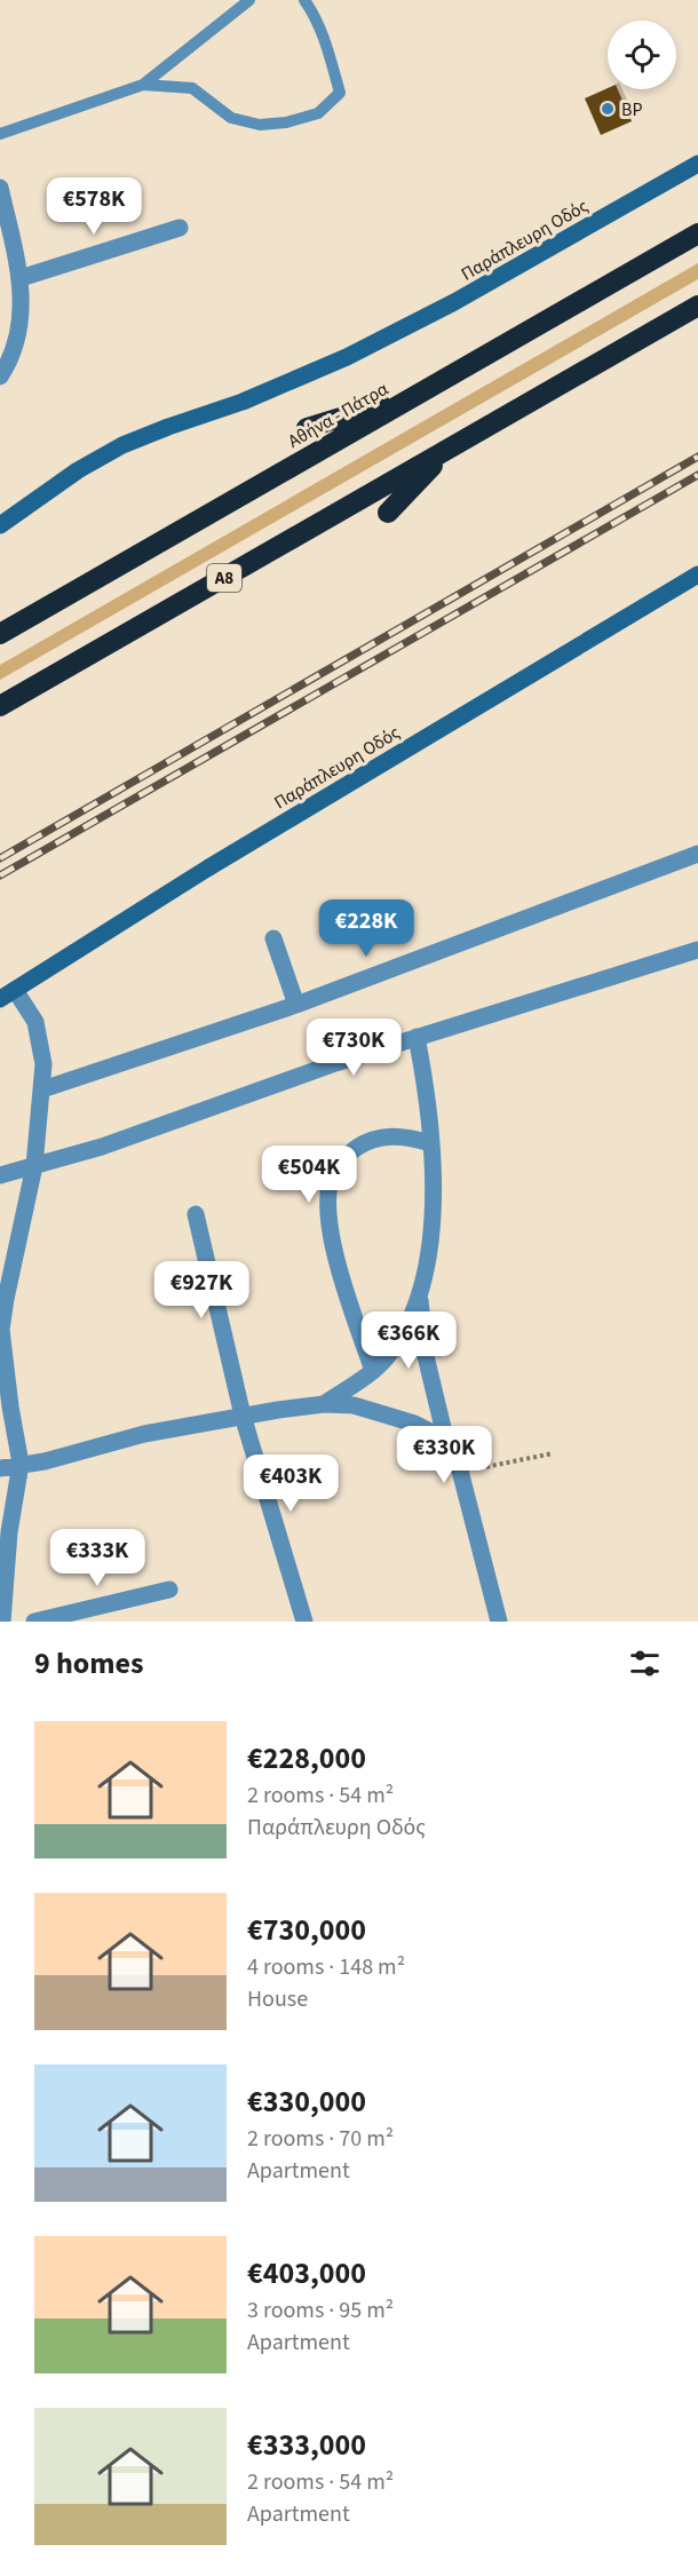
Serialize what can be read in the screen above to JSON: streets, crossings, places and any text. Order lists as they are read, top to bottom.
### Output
{
  "streets": {
    "highway": ["Αθήνα - Πάτρα", "Α8"],
    "main road": ["Παράπλευρη Οδός"]
  },
  "places": ["BP"],
  "page": {
    "price": [
      "€578K",
      "€228K",
      "€730K",
      "€504K",
      "€927K",
      "€366K",
      "€330K",
      "€403K",
      "€333K"
    ],
    "heading": "9 homes",
    "list": [
      {
        "name": "€228,000",
        "note": "2 rooms · 54 m² · Παράπλευρη Οδός"
      },
      {
        "name": "€730,000",
        "note": "4 rooms · 148 m² · House"
      },
      {
        "name": "€330,000",
        "note": "2 rooms · 70 m² · Apartment"
      },
      {
        "name": "€403,000",
        "note": "3 rooms · 95 m² · Apartment"
      },
      {
        "name": "€333,000",
        "note": "2 rooms · 54 m² · Apartment"
      }
    ]
  }
}
